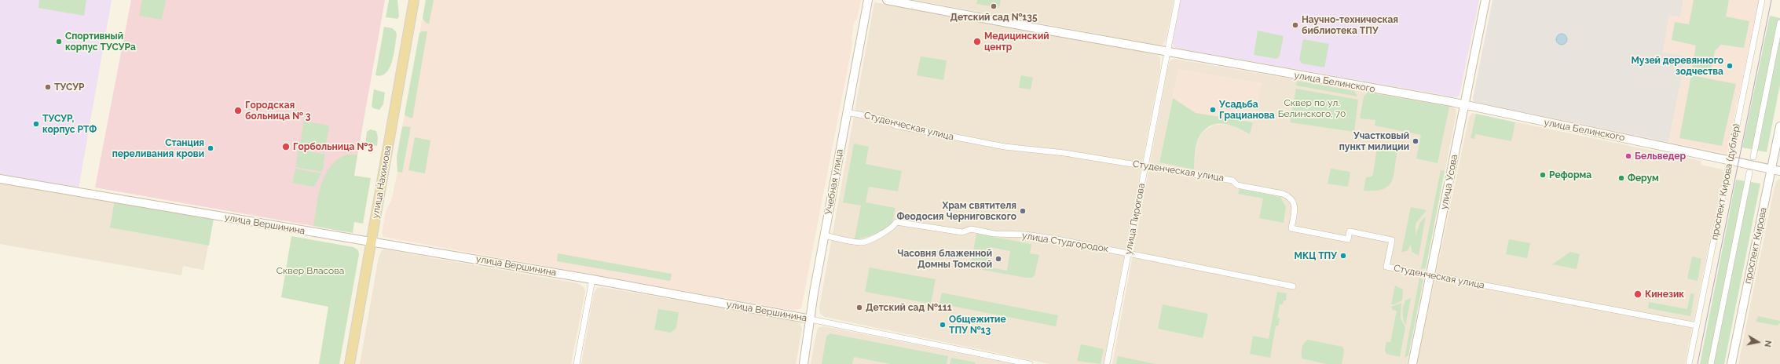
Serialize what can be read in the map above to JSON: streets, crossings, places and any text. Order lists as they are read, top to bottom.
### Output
{
  "streets": {
    "main road": ["улица Нахимова"],
    "street": [
      "улица Белинского",
      "Студенческая улица",
      "Учебная улица",
      "улица Усова",
      "проспект Кирова (дублёр)",
      "улица Пирогова",
      "улица Вершинина",
      "улица Студгородок",
      "проспект Кирова"
    ]
  },
  "crossings": [
    ["улица Белинского", "улица Усова"],
    ["улица Белинского", "проспект Кирова (дублёр)"],
    ["улица Белинского", "улица Пирогова"],
    ["улица Белинского", "проспект Кирова"],
    ["Студенческая улица", "Учебная улица"],
    ["Студенческая улица", "улица Усова"],
    ["Студенческая улица", "проспект Кирова (дублёр)"],
    ["Студенческая улица", "улица Пирогова"],
    ["улица Нахимова", "улица Вершинина"],
    ["Учебная улица", "улица Вершинина"],
    ["Учебная улица", "улица Студгородок"],
    ["улица Пирогова", "улица Студгородок"]
  ],
  "parks": ["Сквер по ул. Белинского, 70", "Сквер Власова"],
  "places": [
    "Детский сад №135",
    "Научно-техническая библиотека ТПУ",
    "Спортивный корпус ТУСУРа",
    "Медицинский центр",
    "Музей деревянного зодчества",
    "ТУСУР",
    "Усадьба Грацианова",
    "Городская больница № 3",
    "ТУСУР, корпус РТФ",
    "Участковый пункт милиции",
    "Горбольница №3",
    "Cтанция переливания крови",
    "Бельведер",
    "Реформа",
    "Ферум",
    "Храм святителя Феодосия Черниговского",
    "МКЦ ТПУ",
    "Часовня блаженной Домны Томской",
    "Кинезик",
    "Детский сад №111",
    "Общежитие ТПУ №13"
  ],
  "north": "right"
}
